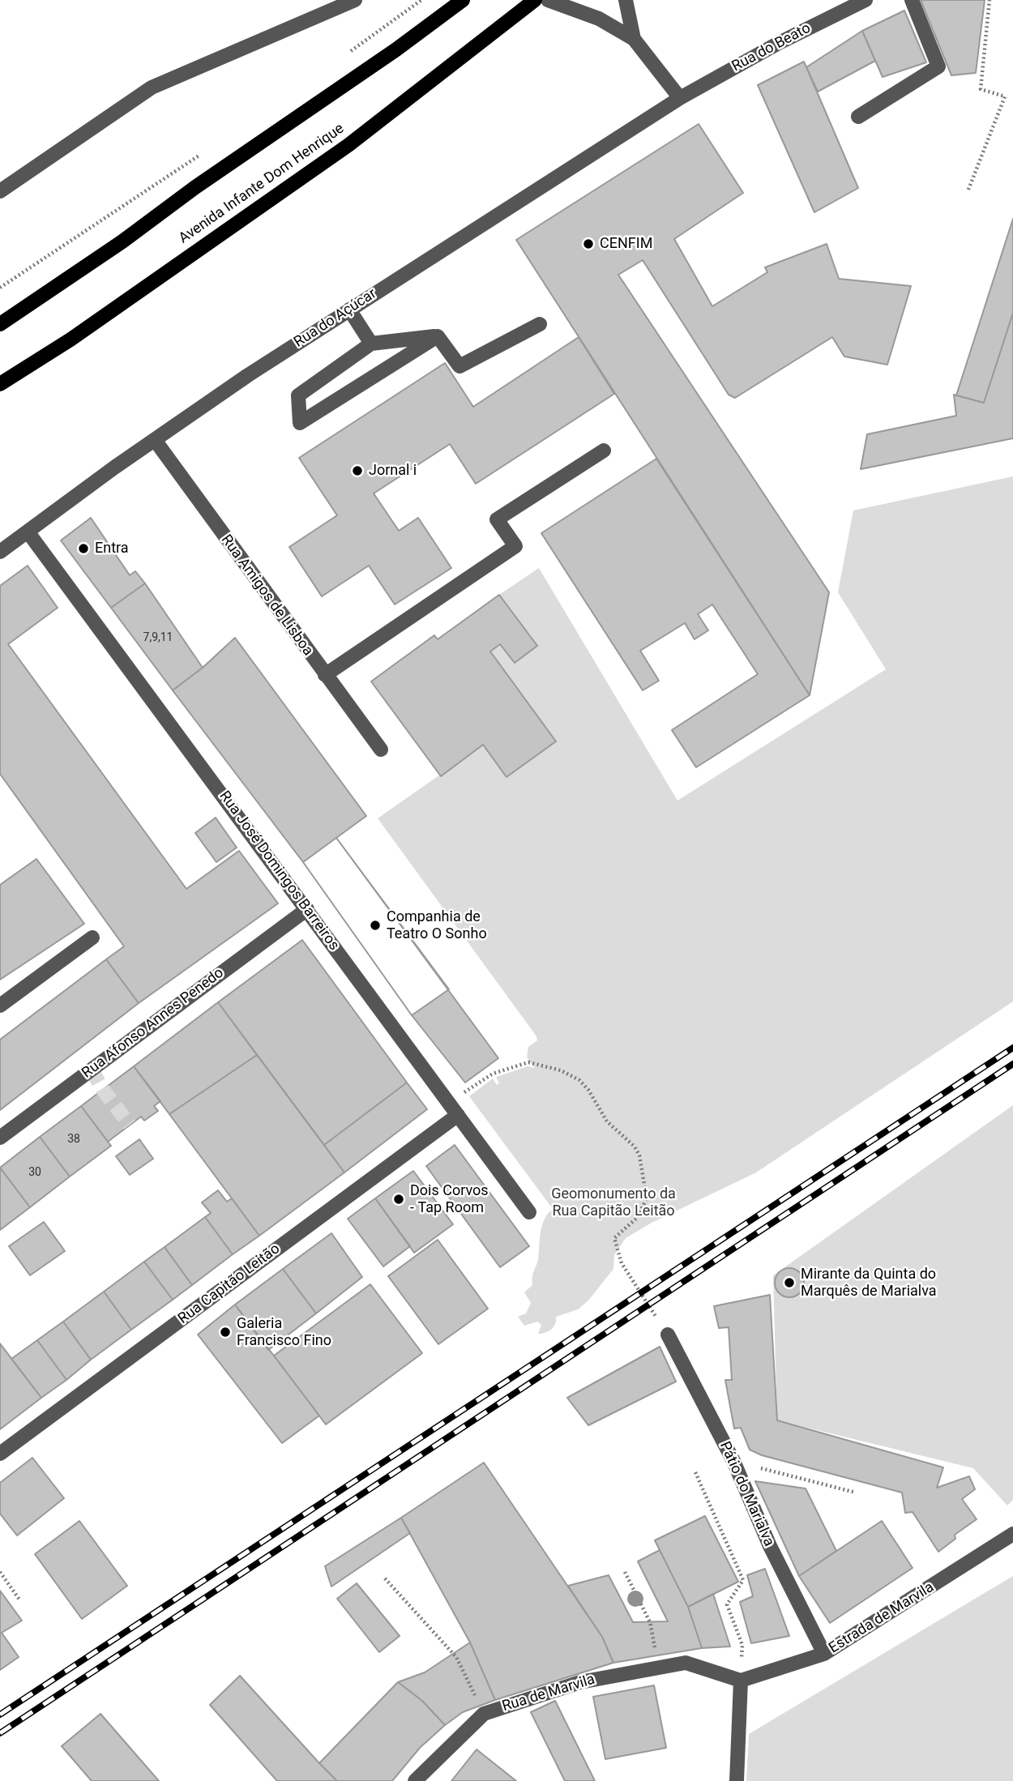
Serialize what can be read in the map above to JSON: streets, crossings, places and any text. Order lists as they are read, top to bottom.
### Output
{
  "streets": {
    "main road": ["Avenida Infante Dom Henrique"],
    "street": [
      "Rua do Beato",
      "Rua do Açúcar",
      "Rua Amigos de Lisboa",
      "Rua José Domingos Barreiros",
      "Rua Afonso Annes Penedo",
      "Rua Capitão Leitão",
      "Pátio do Marialva",
      "Estrada de Marvila",
      "Rua de Marvila"
    ]
  },
  "crossings": [
    ["Rua do Beato", "Rua do Açúcar"],
    ["Rua do Açúcar", "Rua Amigos de Lisboa"],
    ["Rua do Açúcar", "Rua José Domingos Barreiros"],
    ["Rua José Domingos Barreiros", "Rua Afonso Annes Penedo"],
    ["Rua José Domingos Barreiros", "Rua Capitão Leitão"],
    ["Pátio do Marialva", "Estrada de Marvila"],
    ["Estrada de Marvila", "Rua de Marvila"]
  ],
  "parks": ["Geomonumento da Rua Capitão Leitão"],
  "places": [
    "CENFIM",
    "Jornal i",
    "Entra",
    "Companhia de Teatro O Sonho",
    "Dois Corvos - Tap Room",
    "Mirante da Quinta do Marquês de Marialva",
    "Galeria Francisco Fino"
  ],
  "house_numbers": ["7,9,11", "38", "30"]
}
